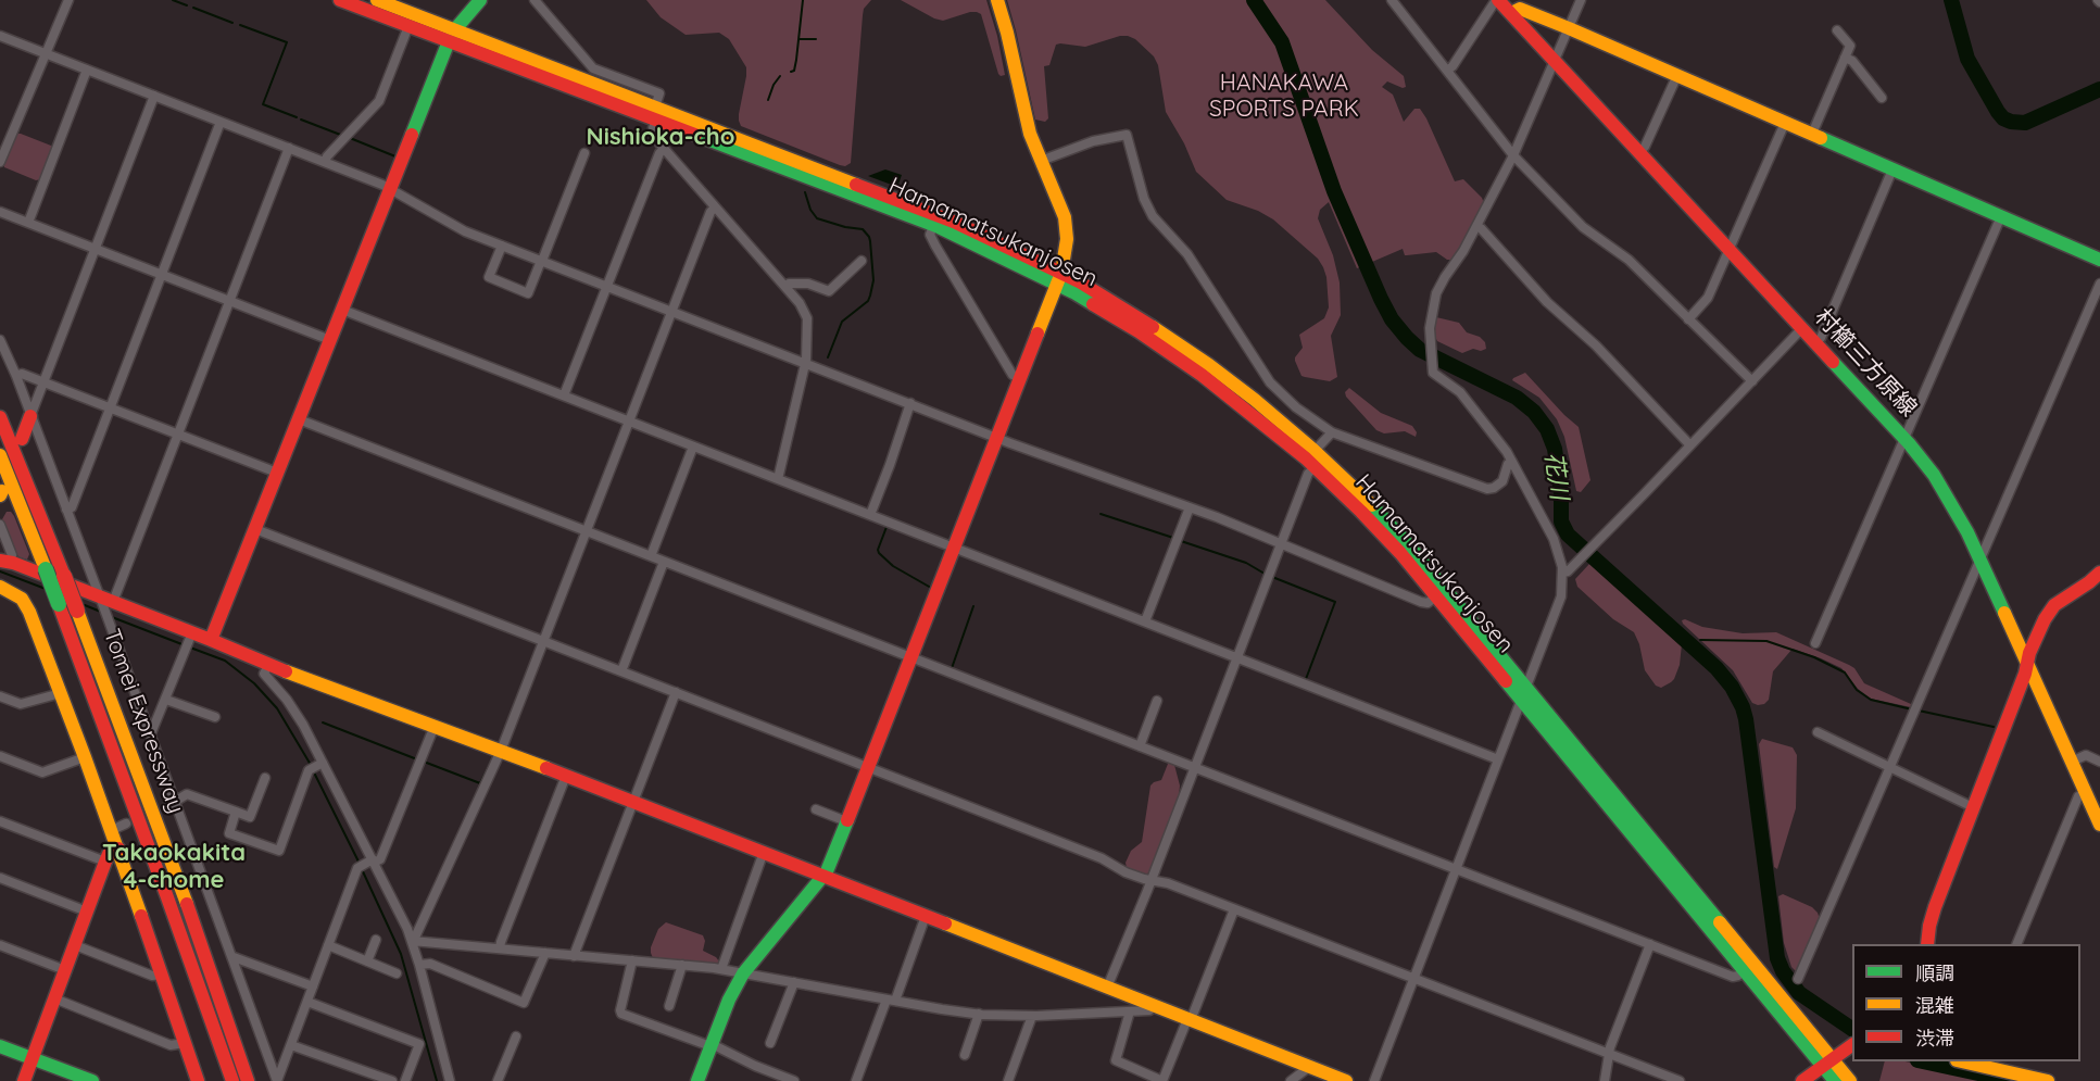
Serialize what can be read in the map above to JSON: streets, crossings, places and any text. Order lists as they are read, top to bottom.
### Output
{
  "streets": {
    "main road": ["Hamamatsukanjosen", "村櫛三方原線", "Tomei Expressway"]
  },
  "districts": ["Nishioka-cho", "Takaokakita 4-chome"],
  "water": ["花川"],
  "parks": ["HANAKAWA SPORTS PARK"],
  "legend": ["順調", "混雑", "渋滞"]
}
